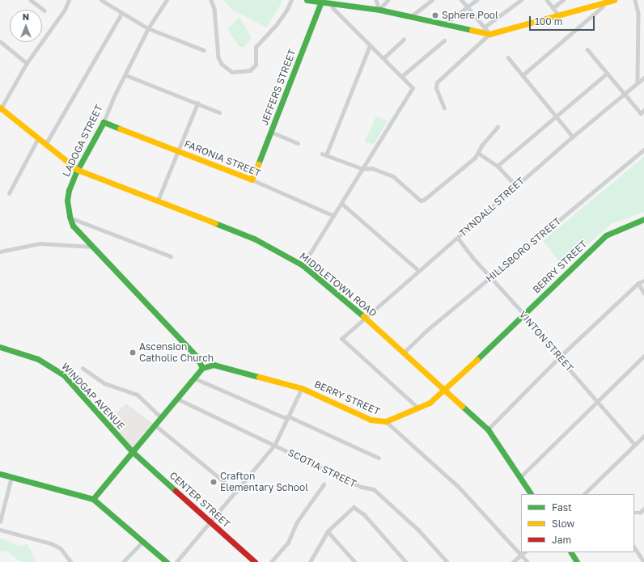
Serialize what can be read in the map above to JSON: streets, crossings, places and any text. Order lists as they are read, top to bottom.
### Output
{
  "streets": {
    "street": [
      "JEFFERS STREET",
      "LADOGA STREET",
      "FARONIA STREET",
      "TYNDALL STREET",
      "HILLSBORO STREET",
      "BERRY STREET",
      "MIDDLETOWN ROAD",
      "VINTON STREET",
      "WINDGAP AVENUE",
      "SCOTIA STREET",
      "CENTER STREET"
    ]
  },
  "crossings": [
    ["JEFFERS STREET", "FARONIA STREET"],
    ["LADOGA STREET", "FARONIA STREET"],
    ["LADOGA STREET", "BERRY STREET"],
    ["LADOGA STREET", "MIDDLETOWN ROAD"],
    ["TYNDALL STREET", "BERRY STREET"],
    ["TYNDALL STREET", "MIDDLETOWN ROAD"],
    ["TYNDALL STREET", "VINTON STREET"],
    ["HILLSBORO STREET", "MIDDLETOWN ROAD"],
    ["HILLSBORO STREET", "VINTON STREET"],
    ["BERRY STREET", "MIDDLETOWN ROAD"],
    ["BERRY STREET", "VINTON STREET"],
    ["WINDGAP AVENUE", "CENTER STREET"]
  ],
  "places": ["Sphere Pool", "Ascension Catholic Church", "Crafton Elementary School"],
  "legend": ["Fast", "Slow", "Jam"],
  "scale_bar": "100 m",
  "north": "top"
}
